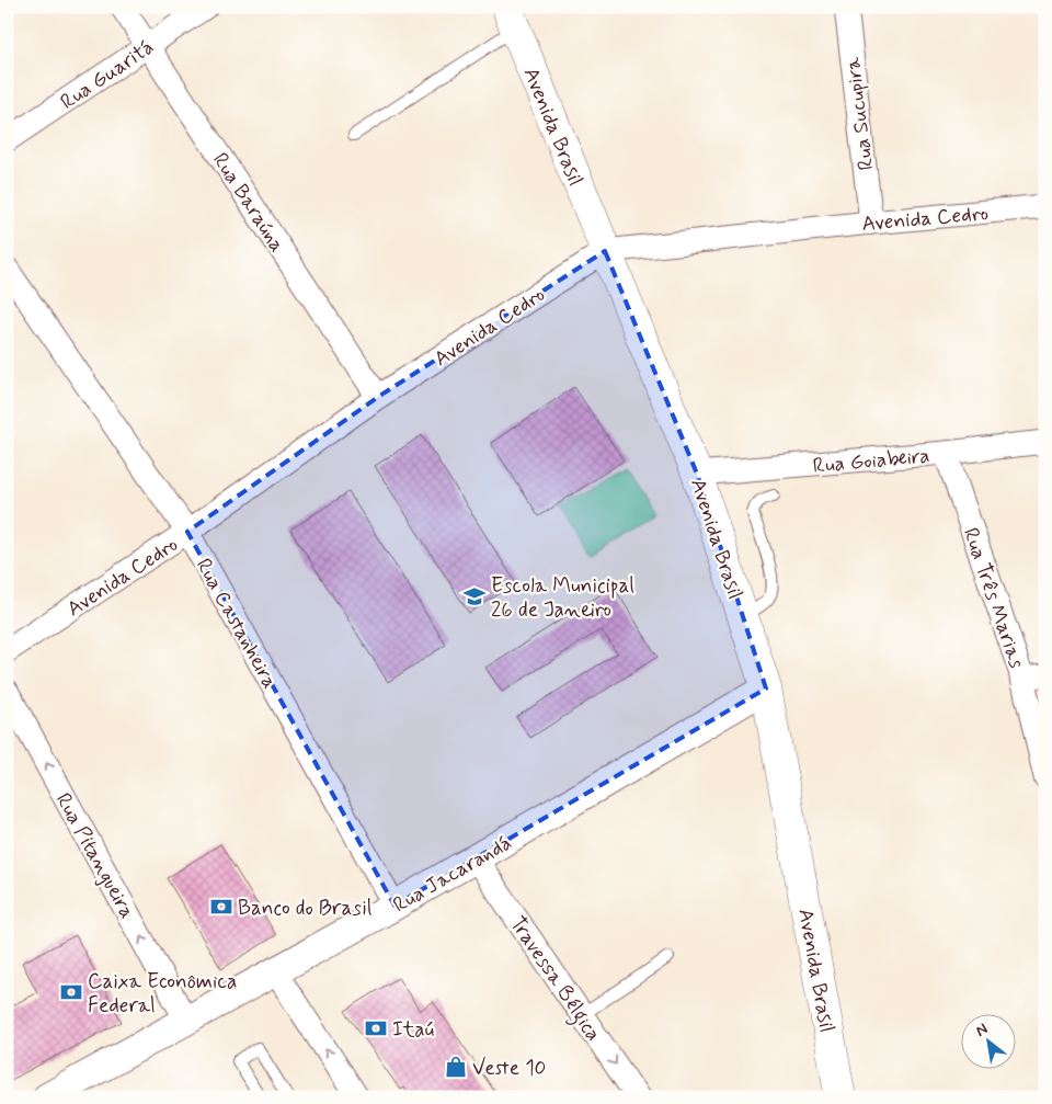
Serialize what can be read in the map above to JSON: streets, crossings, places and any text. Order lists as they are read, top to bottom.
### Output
{
  "streets": {
    "main road": ["Avenida Brasil"],
    "street": [
      "Rua Guaritá",
      "Rua Sucupira",
      "Rua Baraúna",
      "Avenida Cedro",
      "Rua Goiabeira",
      "Rua Três Marias",
      "Rua Castanheira",
      "Rua Pitangueira",
      "Rua Jacarandá",
      "Travessa Bélgica"
    ]
  },
  "crossings": [
    ["Rua Guaritá", "Rua Baraúna"],
    ["Rua Sucupira", "Avenida Cedro"],
    ["Avenida Brasil", "Avenida Cedro"],
    ["Avenida Brasil", "Rua Goiabeira"],
    ["Avenida Brasil", "Rua Jacarandá"],
    ["Rua Baraúna", "Avenida Cedro"],
    ["Avenida Cedro", "Rua Castanheira"],
    ["Rua Goiabeira", "Rua Três Marias"],
    ["Rua Castanheira", "Rua Jacarandá"],
    ["Rua Pitangueira", "Rua Jacarandá"],
    ["Rua Jacarandá", "Travessa Bélgica"]
  ],
  "one_way": ["Rua Pitangueira"],
  "places": {
    "school or university": ["Escola Municipal 26 de Janeiro"],
    "bank": ["Banco do Brasil", "Caixa Econômica Federal", "Itaú"],
    "shop": ["Veste 10"]
  },
  "north": "top left"
}
